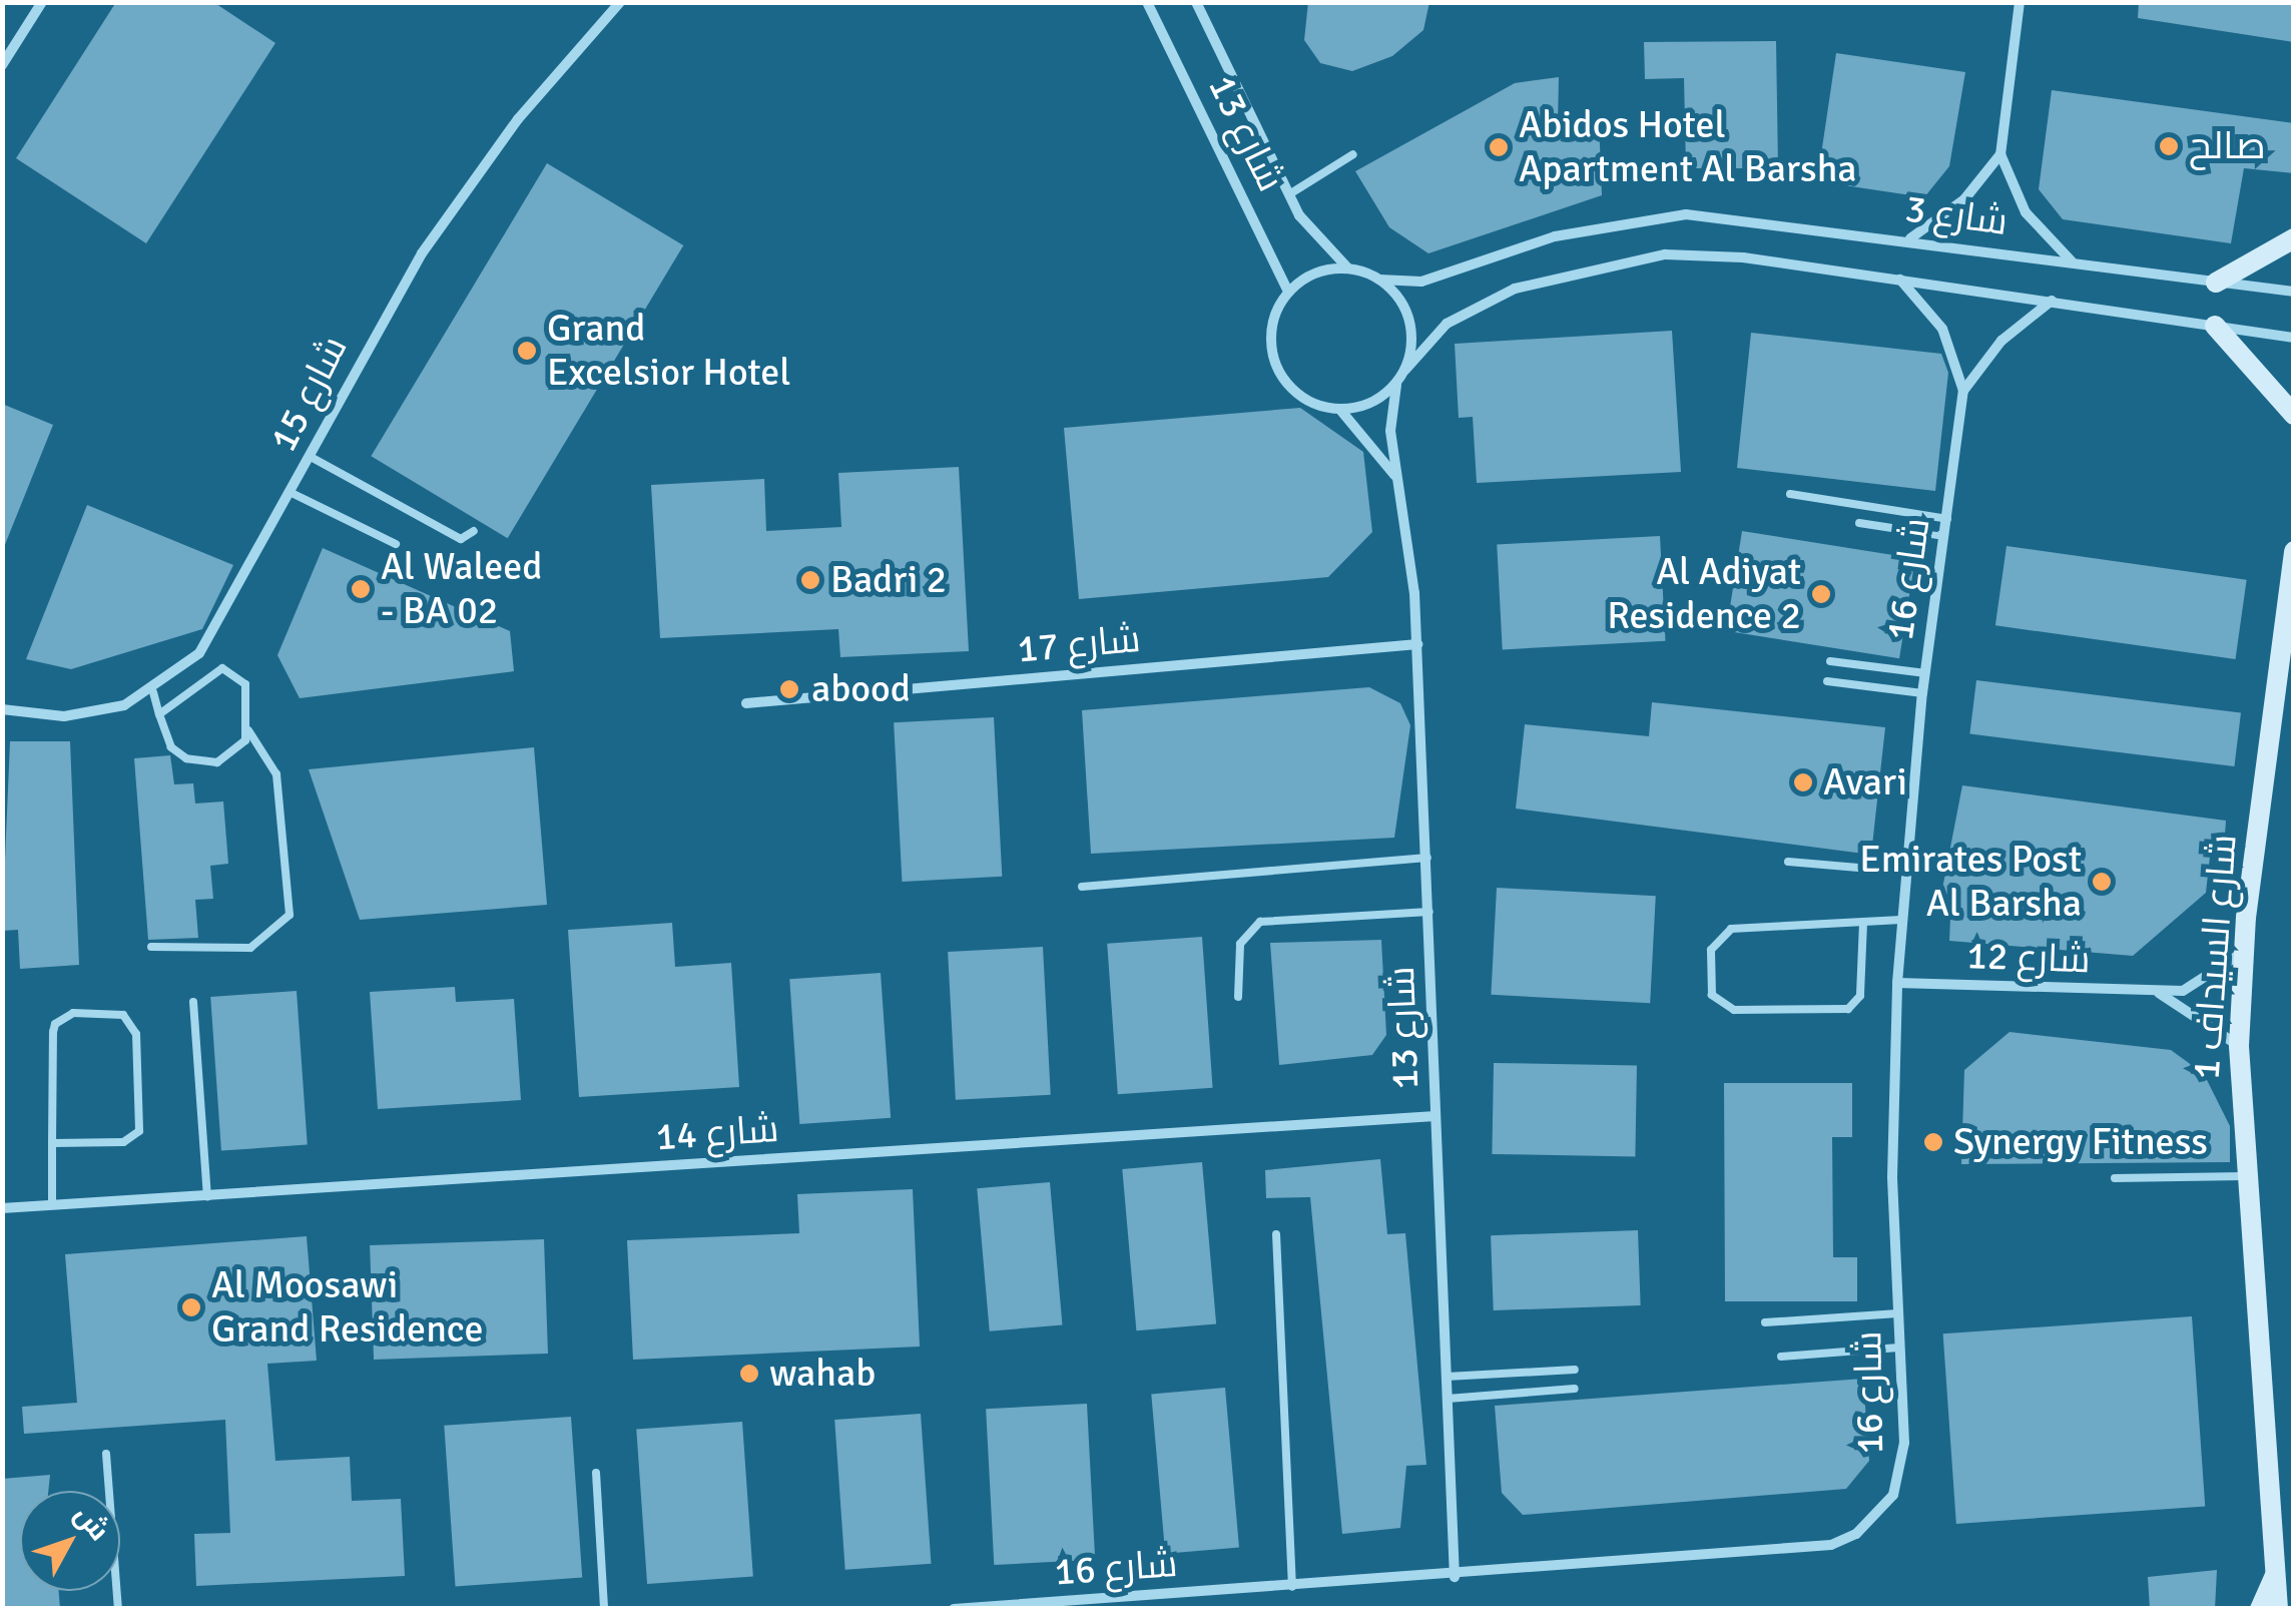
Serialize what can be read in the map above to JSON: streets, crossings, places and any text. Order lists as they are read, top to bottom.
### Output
{
  "streets": {
    "street": [
      "شارع 13",
      "شارع 3",
      "شارع 15",
      "شارع 16",
      "شارع 17",
      "شارع السيداف 1",
      "شارع 12",
      "شارع 14"
    ]
  },
  "crossings": [
    ["شارع 13", "شارع 3"],
    ["شارع 13", "شارع 16"],
    ["شارع 13", "شارع 17"],
    ["شارع 13", "شارع 14"],
    ["شارع 3", "شارع 16"],
    ["شارع 16", "شارع 12"],
    ["شارع السيداف 1", "شارع 12"]
  ],
  "places": [
    "صالح",
    "Abidos Hotel Apartment Al Barsha",
    "Grand Excelsior Hotel",
    "Badri 2",
    "Al Waleed - BA 02",
    "Al Adiyat Residence 2",
    "abood",
    "Avari",
    "Emirates Post Al Barsha",
    "Synergy Fitness",
    "Al Moosawi Grand Residence",
    "wahab"
  ],
  "north": "top right"
}
